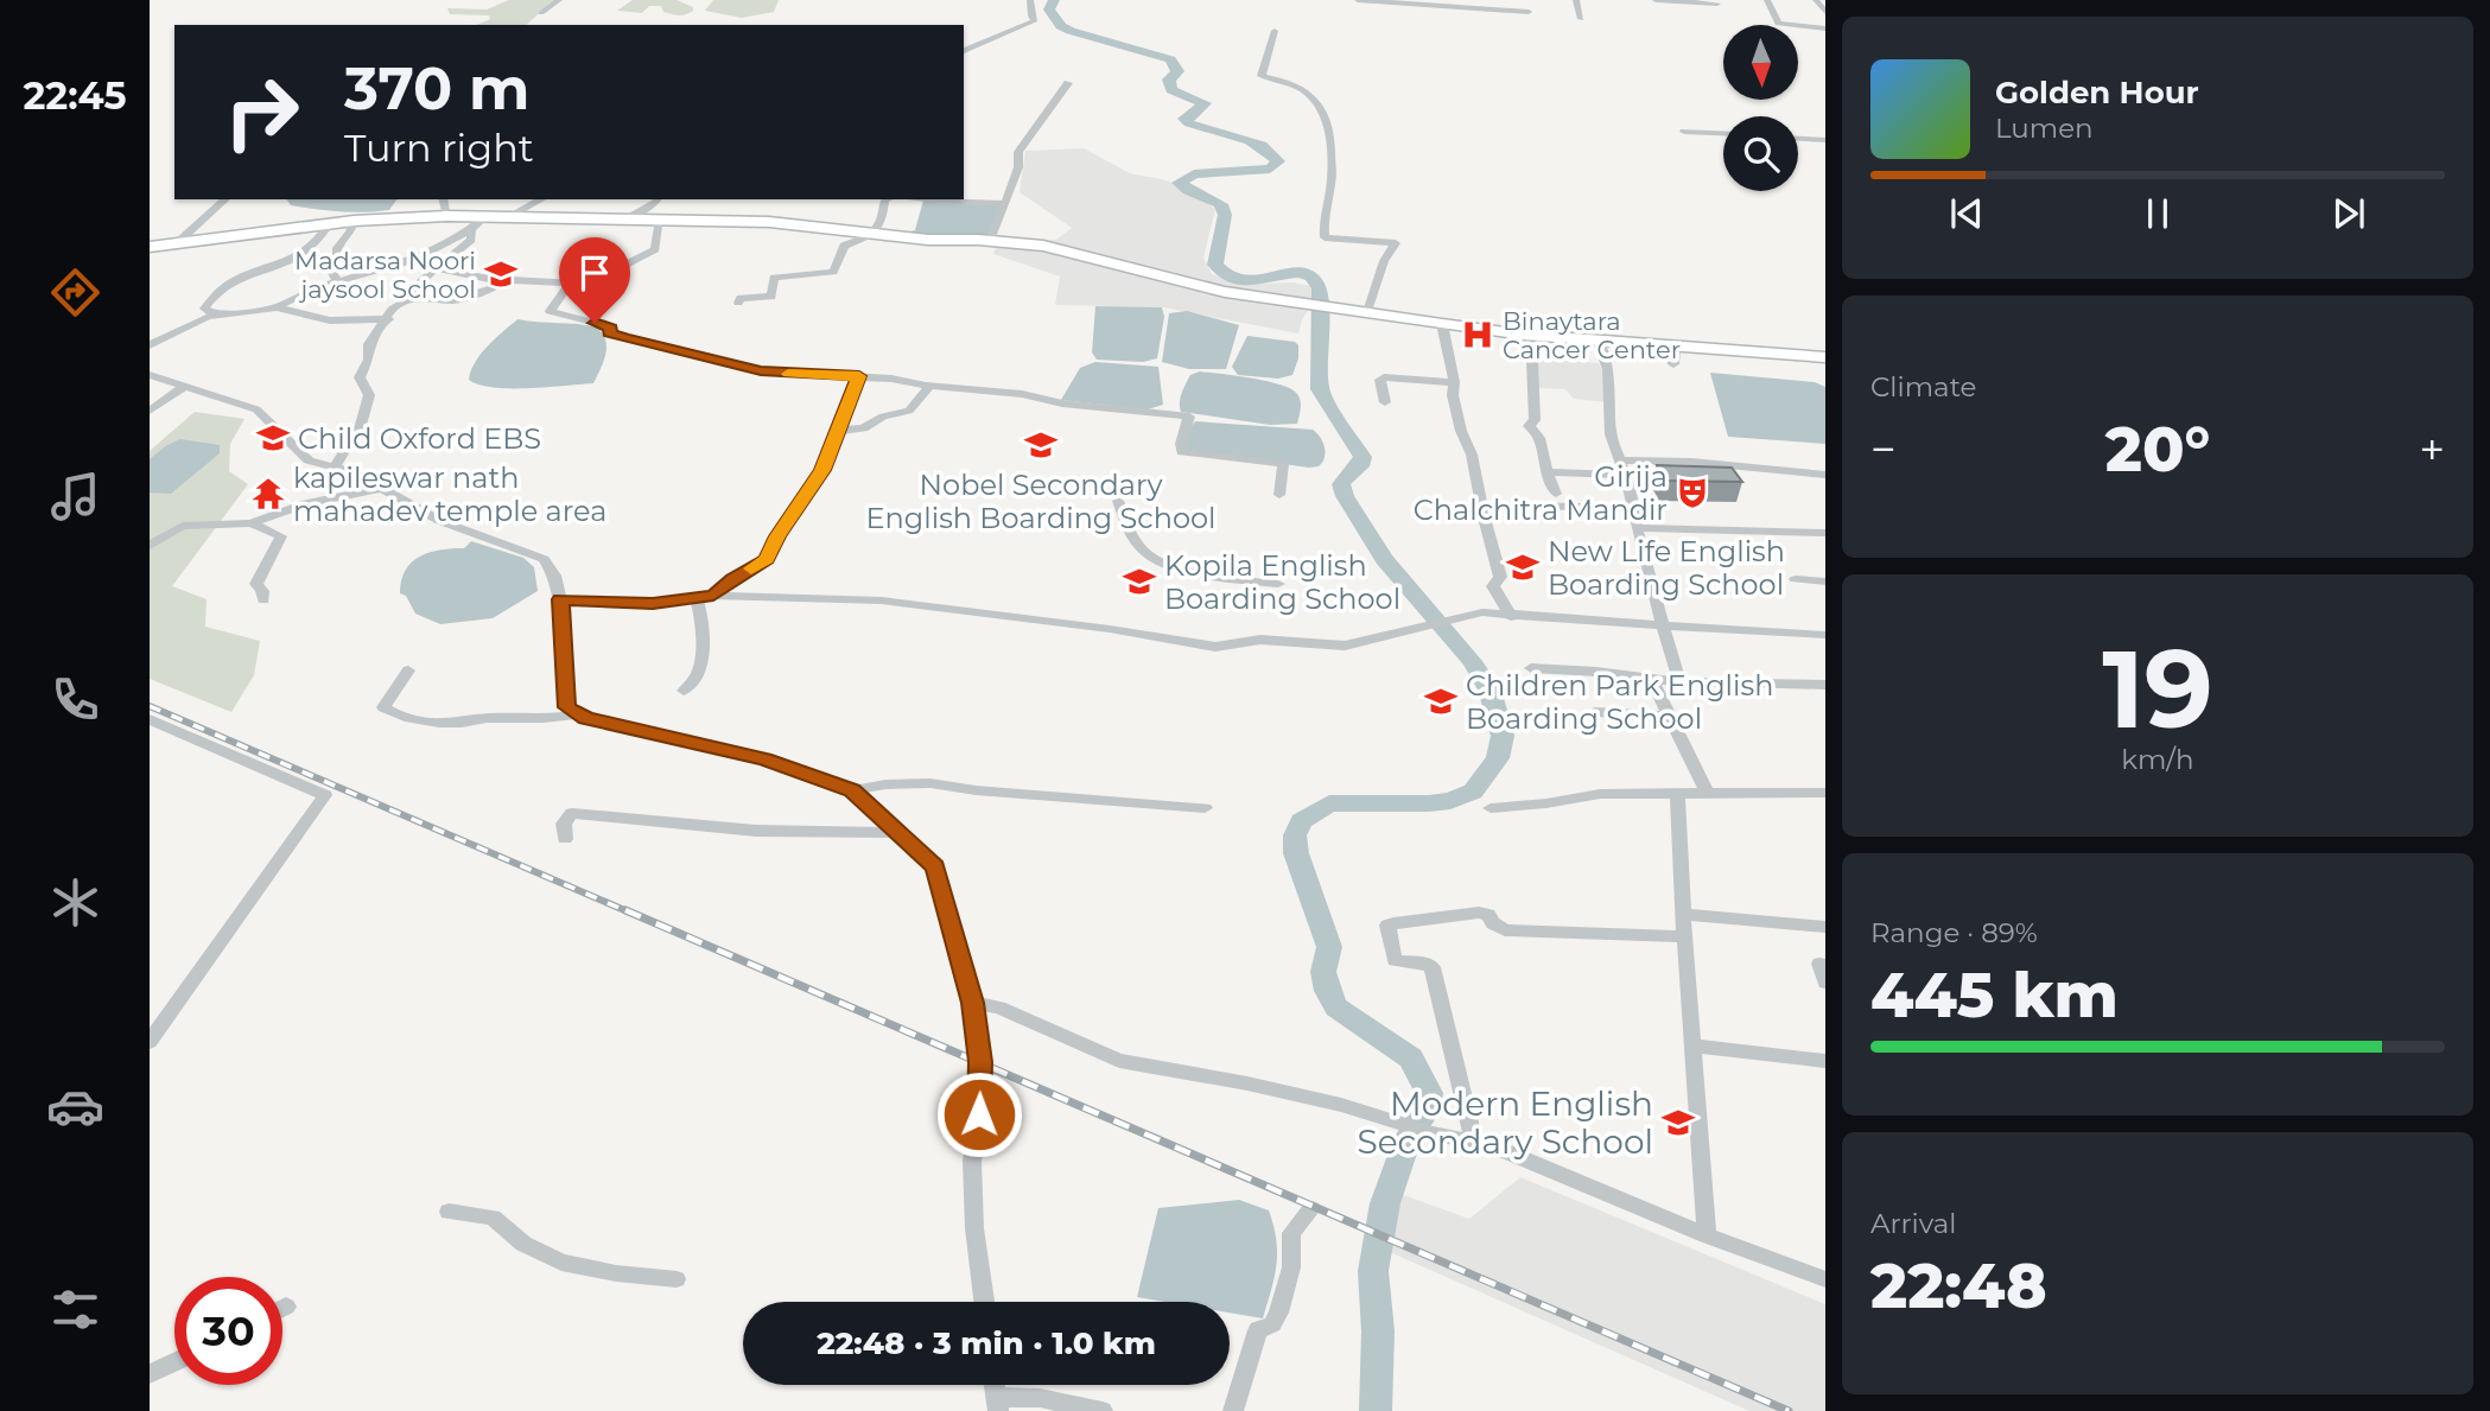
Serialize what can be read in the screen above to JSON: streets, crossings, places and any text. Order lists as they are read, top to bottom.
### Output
{
  "places": {
    "school or university": [
      "Madarsa Noori jaysool School",
      "Child Oxford EBS",
      "Nobel Secondary English Boarding School",
      "New Life English Boarding School",
      "Kopila English Boarding School",
      "Children Park English Boarding School",
      "Modern English Secondary School"
    ],
    "hospital": ["Binaytara Cancer Center"],
    "theatre": ["Girija Chalchitra Mandir"],
    "temple": ["kapileswar nath mahadev temple area"]
  },
  "north": "bottom",
  "page": {
    "tabs": "22:45",
    "turn": ["370 m", "Turn right"],
    "song": ["Golden Hour", "Lumen"],
    "tile": [
      "Climate",
      ["19", "km/h"],
      ["Range · 89%", "445 km"],
      ["Arrival", "22:48"]
    ],
    "heat": ["−", "20°", "+"],
    "limit": "30",
    "trip": "22:48 · 3 min · 1.0 km"
  }
}
